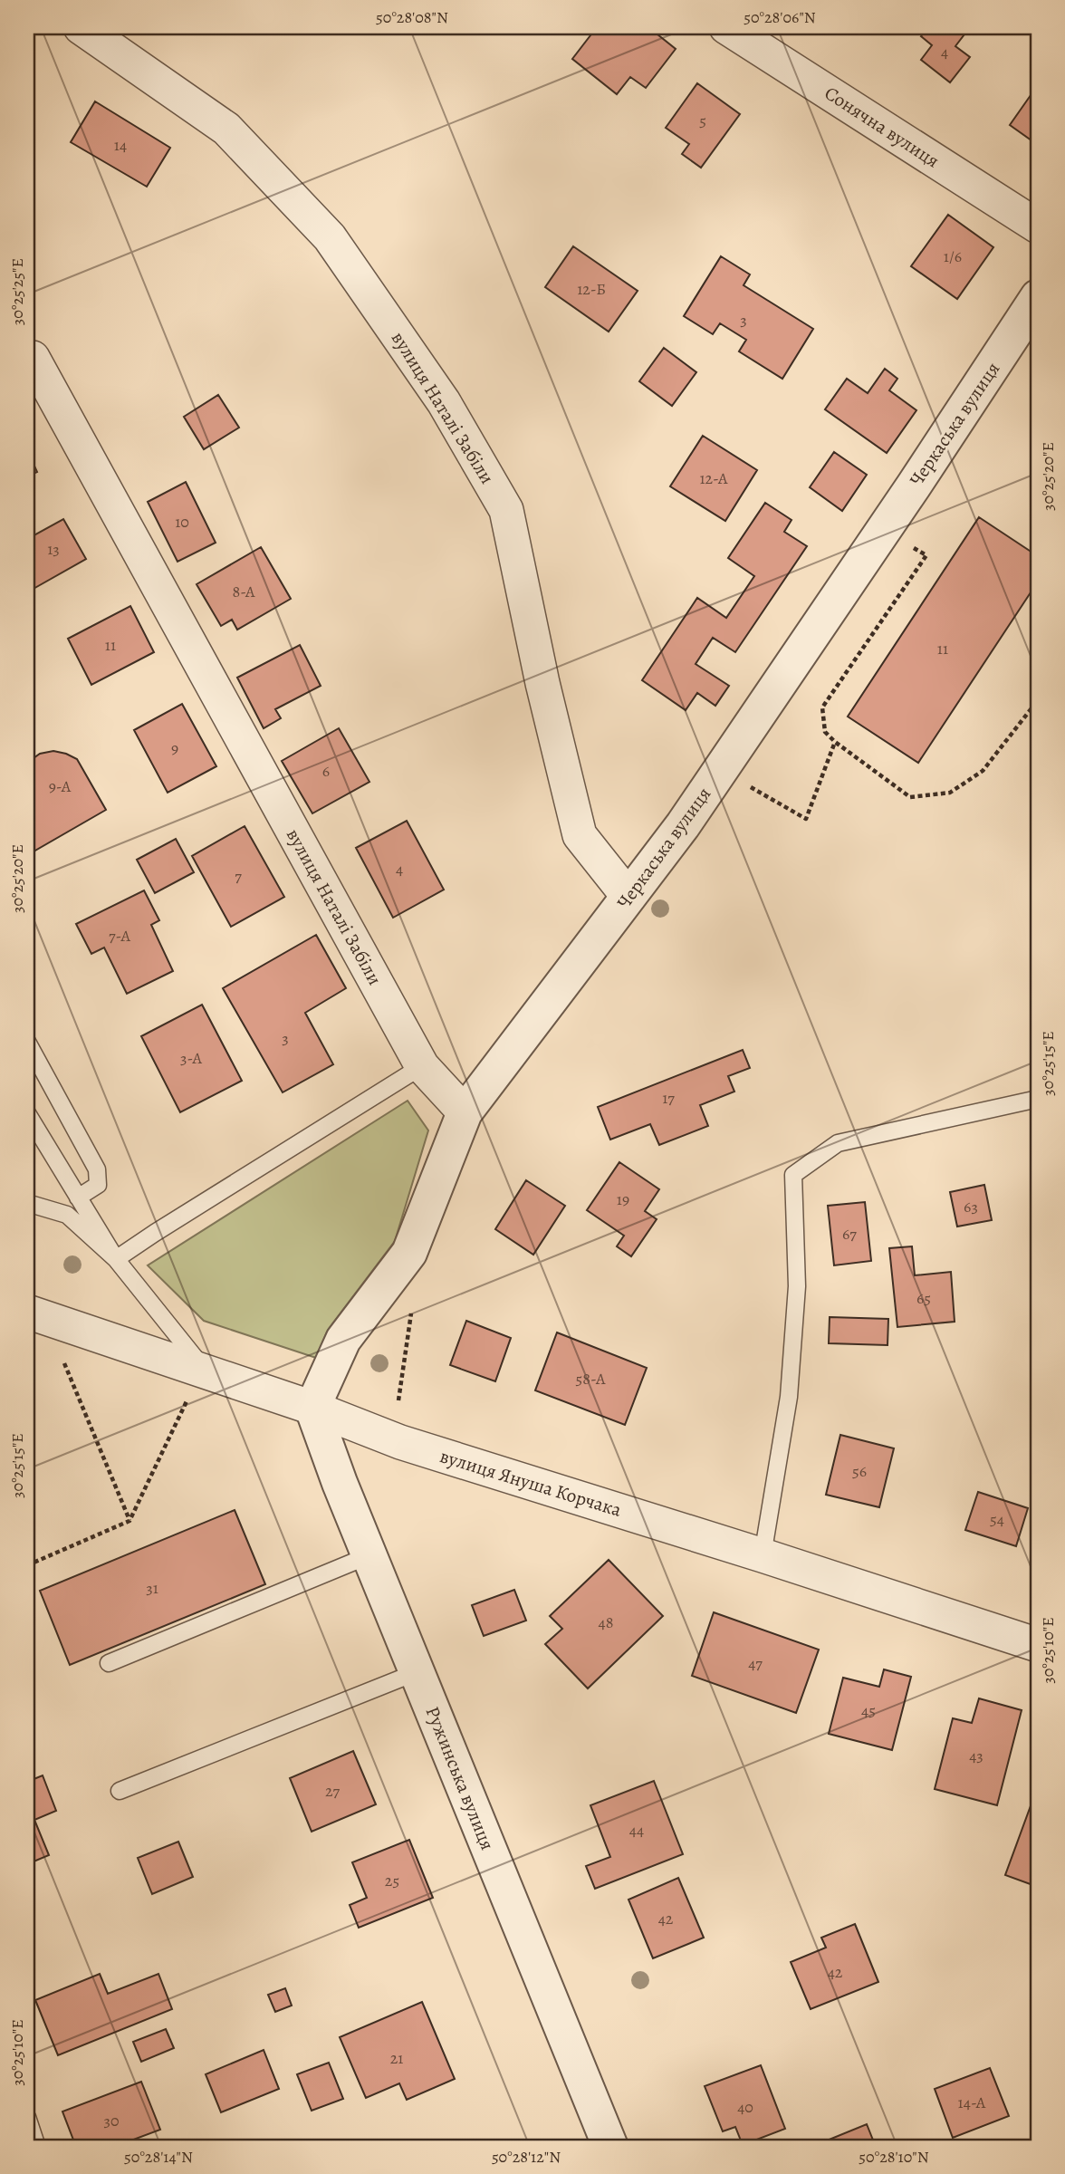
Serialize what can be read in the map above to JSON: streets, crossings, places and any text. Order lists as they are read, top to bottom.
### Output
{
  "streets": {
    "street": [
      "Сонячна вулиця",
      "вулиця Наталі Забіли",
      "Черкаська вулиця",
      "вулиця Януша Корчака",
      "Ружинська вулиця"
    ]
  },
  "crossings": [
    ["вулиця Наталі Забіли", "Черкаська вулиця"],
    ["Черкаська вулиця", "вулиця Януша Корчака"],
    ["Черкаська вулиця", "Ружинська вулиця"],
    ["вулиця Януша Корчака", "Ружинська вулиця"]
  ],
  "house_numbers": [
    "4",
    "5",
    "14",
    "1/6",
    "12-Б",
    "3",
    "12-А",
    "10",
    "13",
    "8-А",
    "11",
    "11",
    "9",
    "6",
    "9-А",
    "4",
    "7",
    "7-А",
    "3",
    "3-А",
    "17",
    "19",
    "63",
    "67",
    "65",
    "58-А",
    "56",
    "54",
    "31",
    "48",
    "47",
    "45",
    "43",
    "27",
    "44",
    "25",
    "42",
    "42",
    "21",
    "14-А",
    "40",
    "30"
  ],
  "coordinates": [
    "50°28'08\"N",
    "50°28'06\"N",
    "30°25'25\"E",
    "30°25'20\"E",
    "30°25'15\"E",
    "30°25'10\"E",
    "50°28'14\"N",
    "50°28'12\"N",
    "50°28'10\"N"
  ]
}
